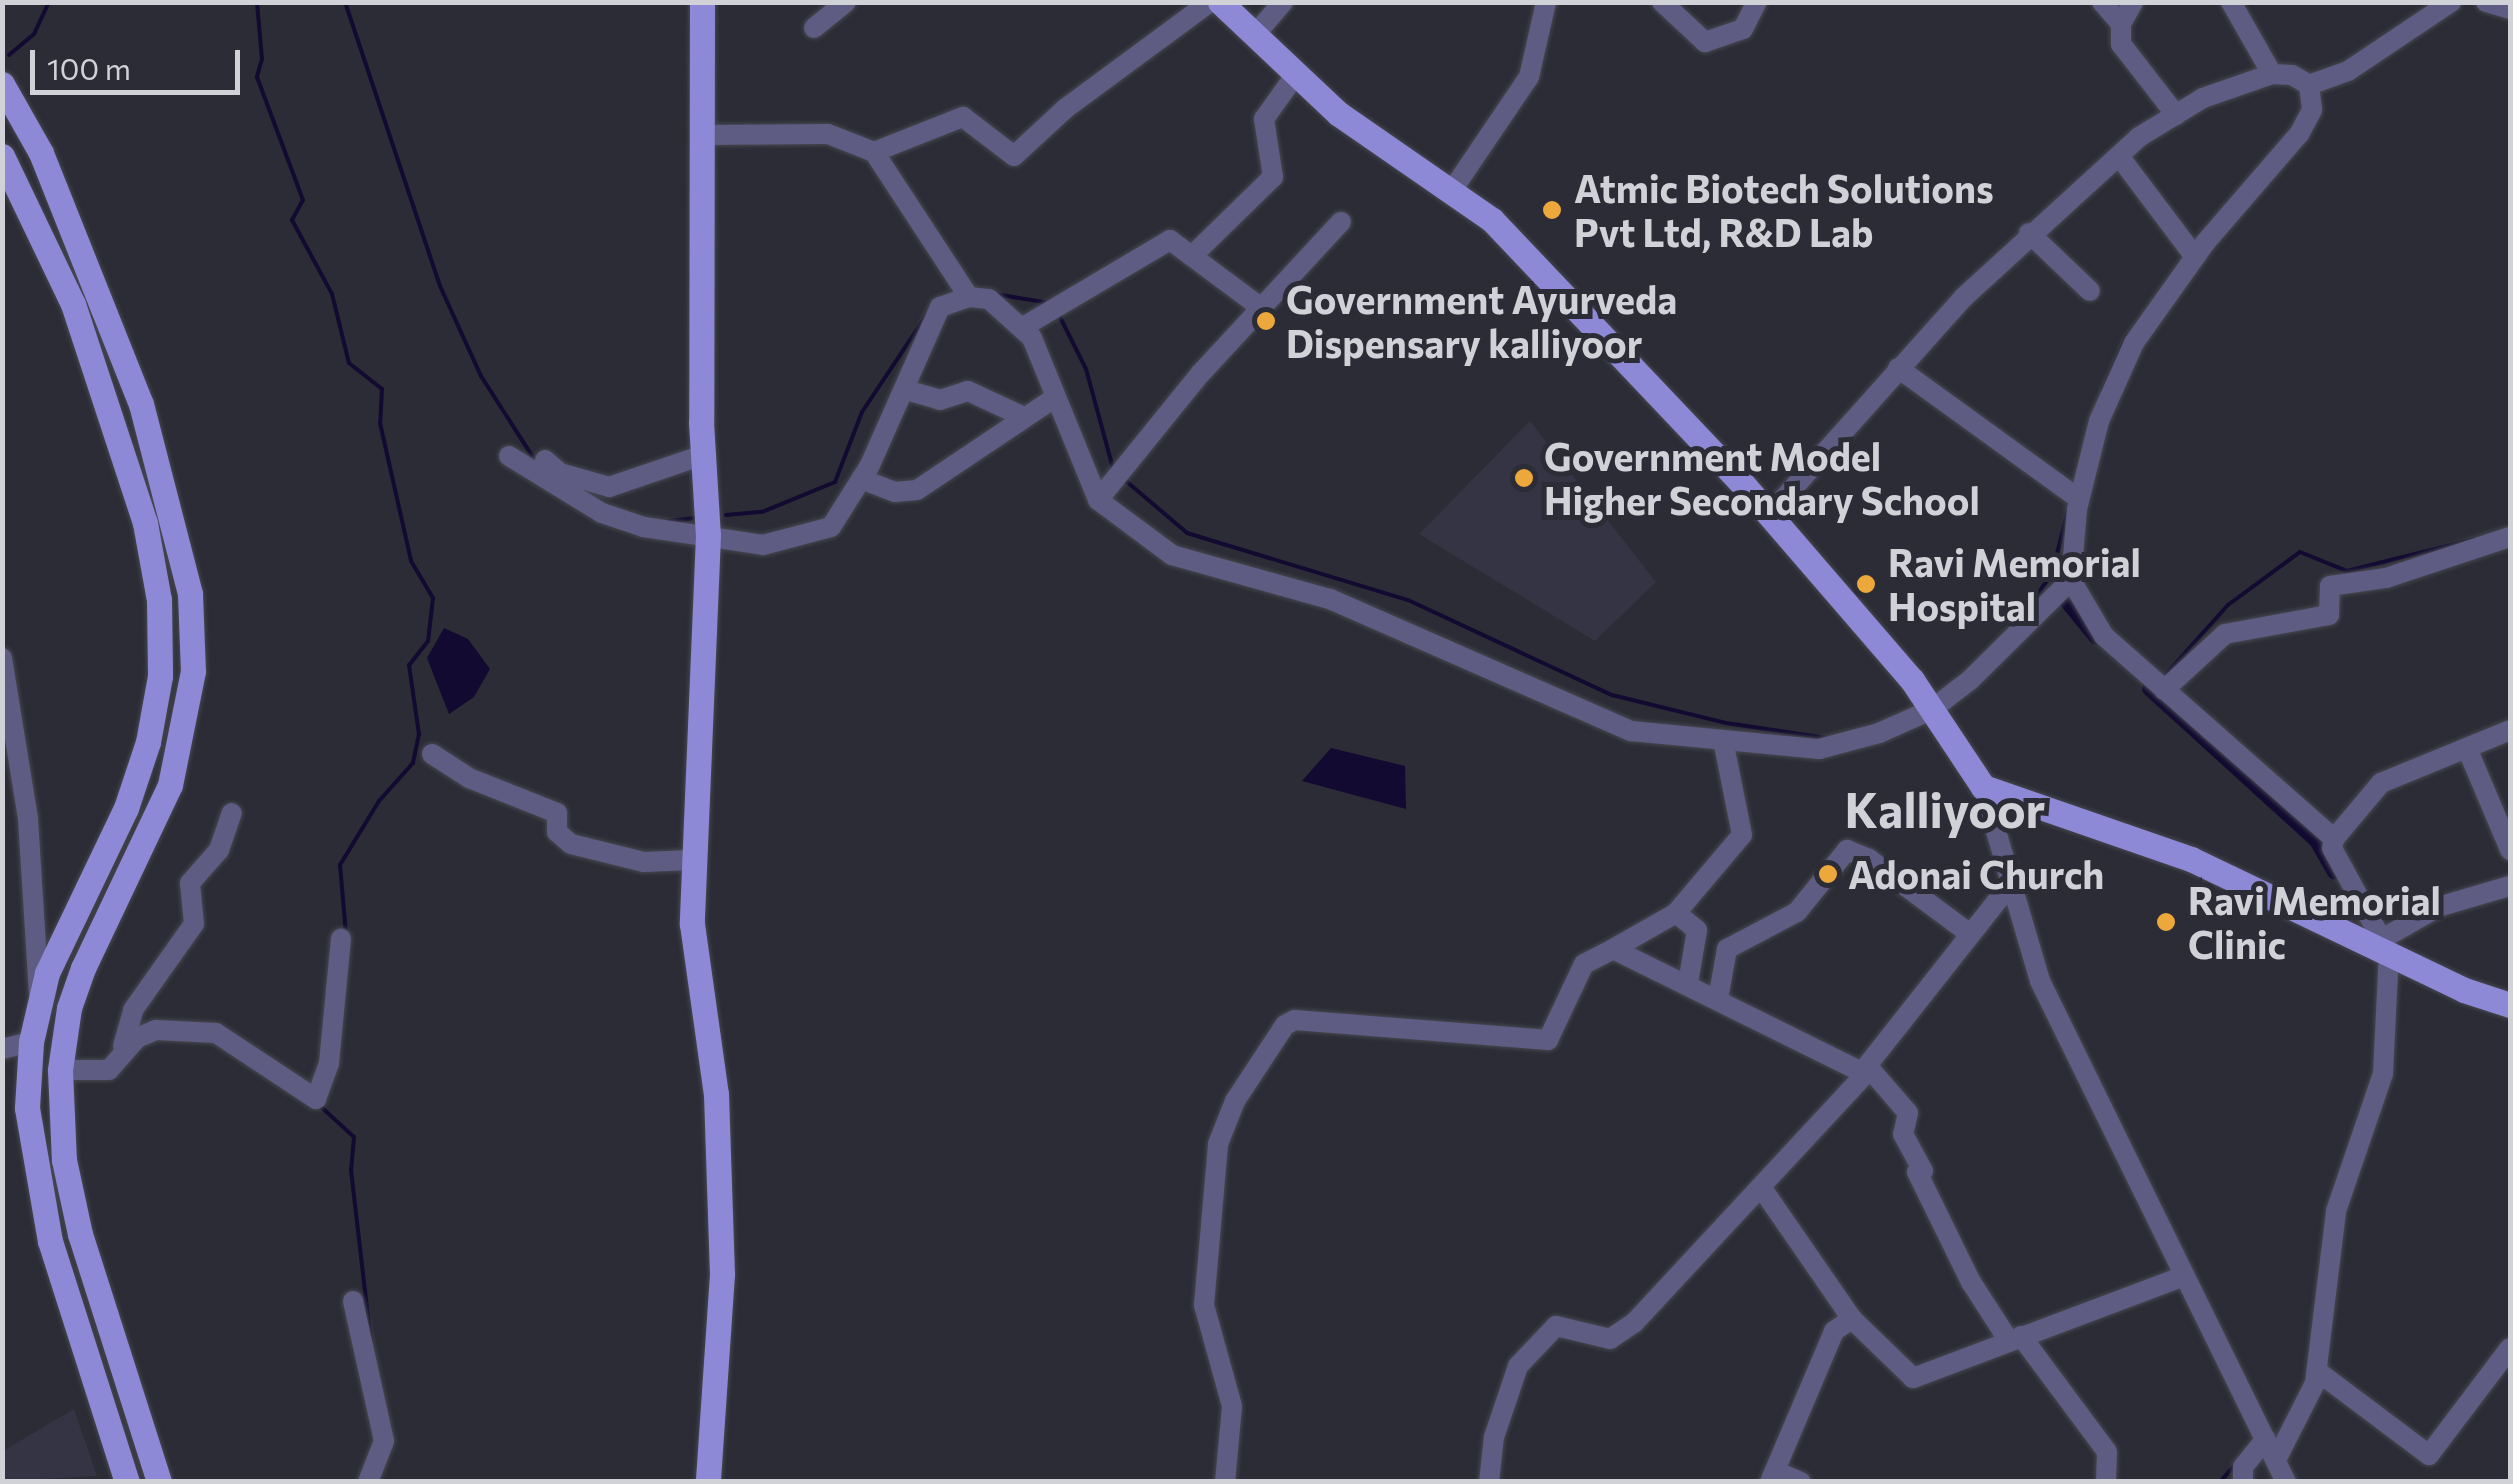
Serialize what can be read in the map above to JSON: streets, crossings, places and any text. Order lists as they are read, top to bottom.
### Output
{
  "districts": ["Kalliyoor"],
  "places": [
    "Atmic Biotech Solutions Pvt Ltd, R&D Lab",
    "Government Ayurveda Dispensary kalliyoor",
    "Government Model Higher Secondary School",
    "Ravi Memorial Hospital",
    "Adonai Church",
    "Ravi Memorial Clinic"
  ],
  "scale_bar": "100 m"
}
